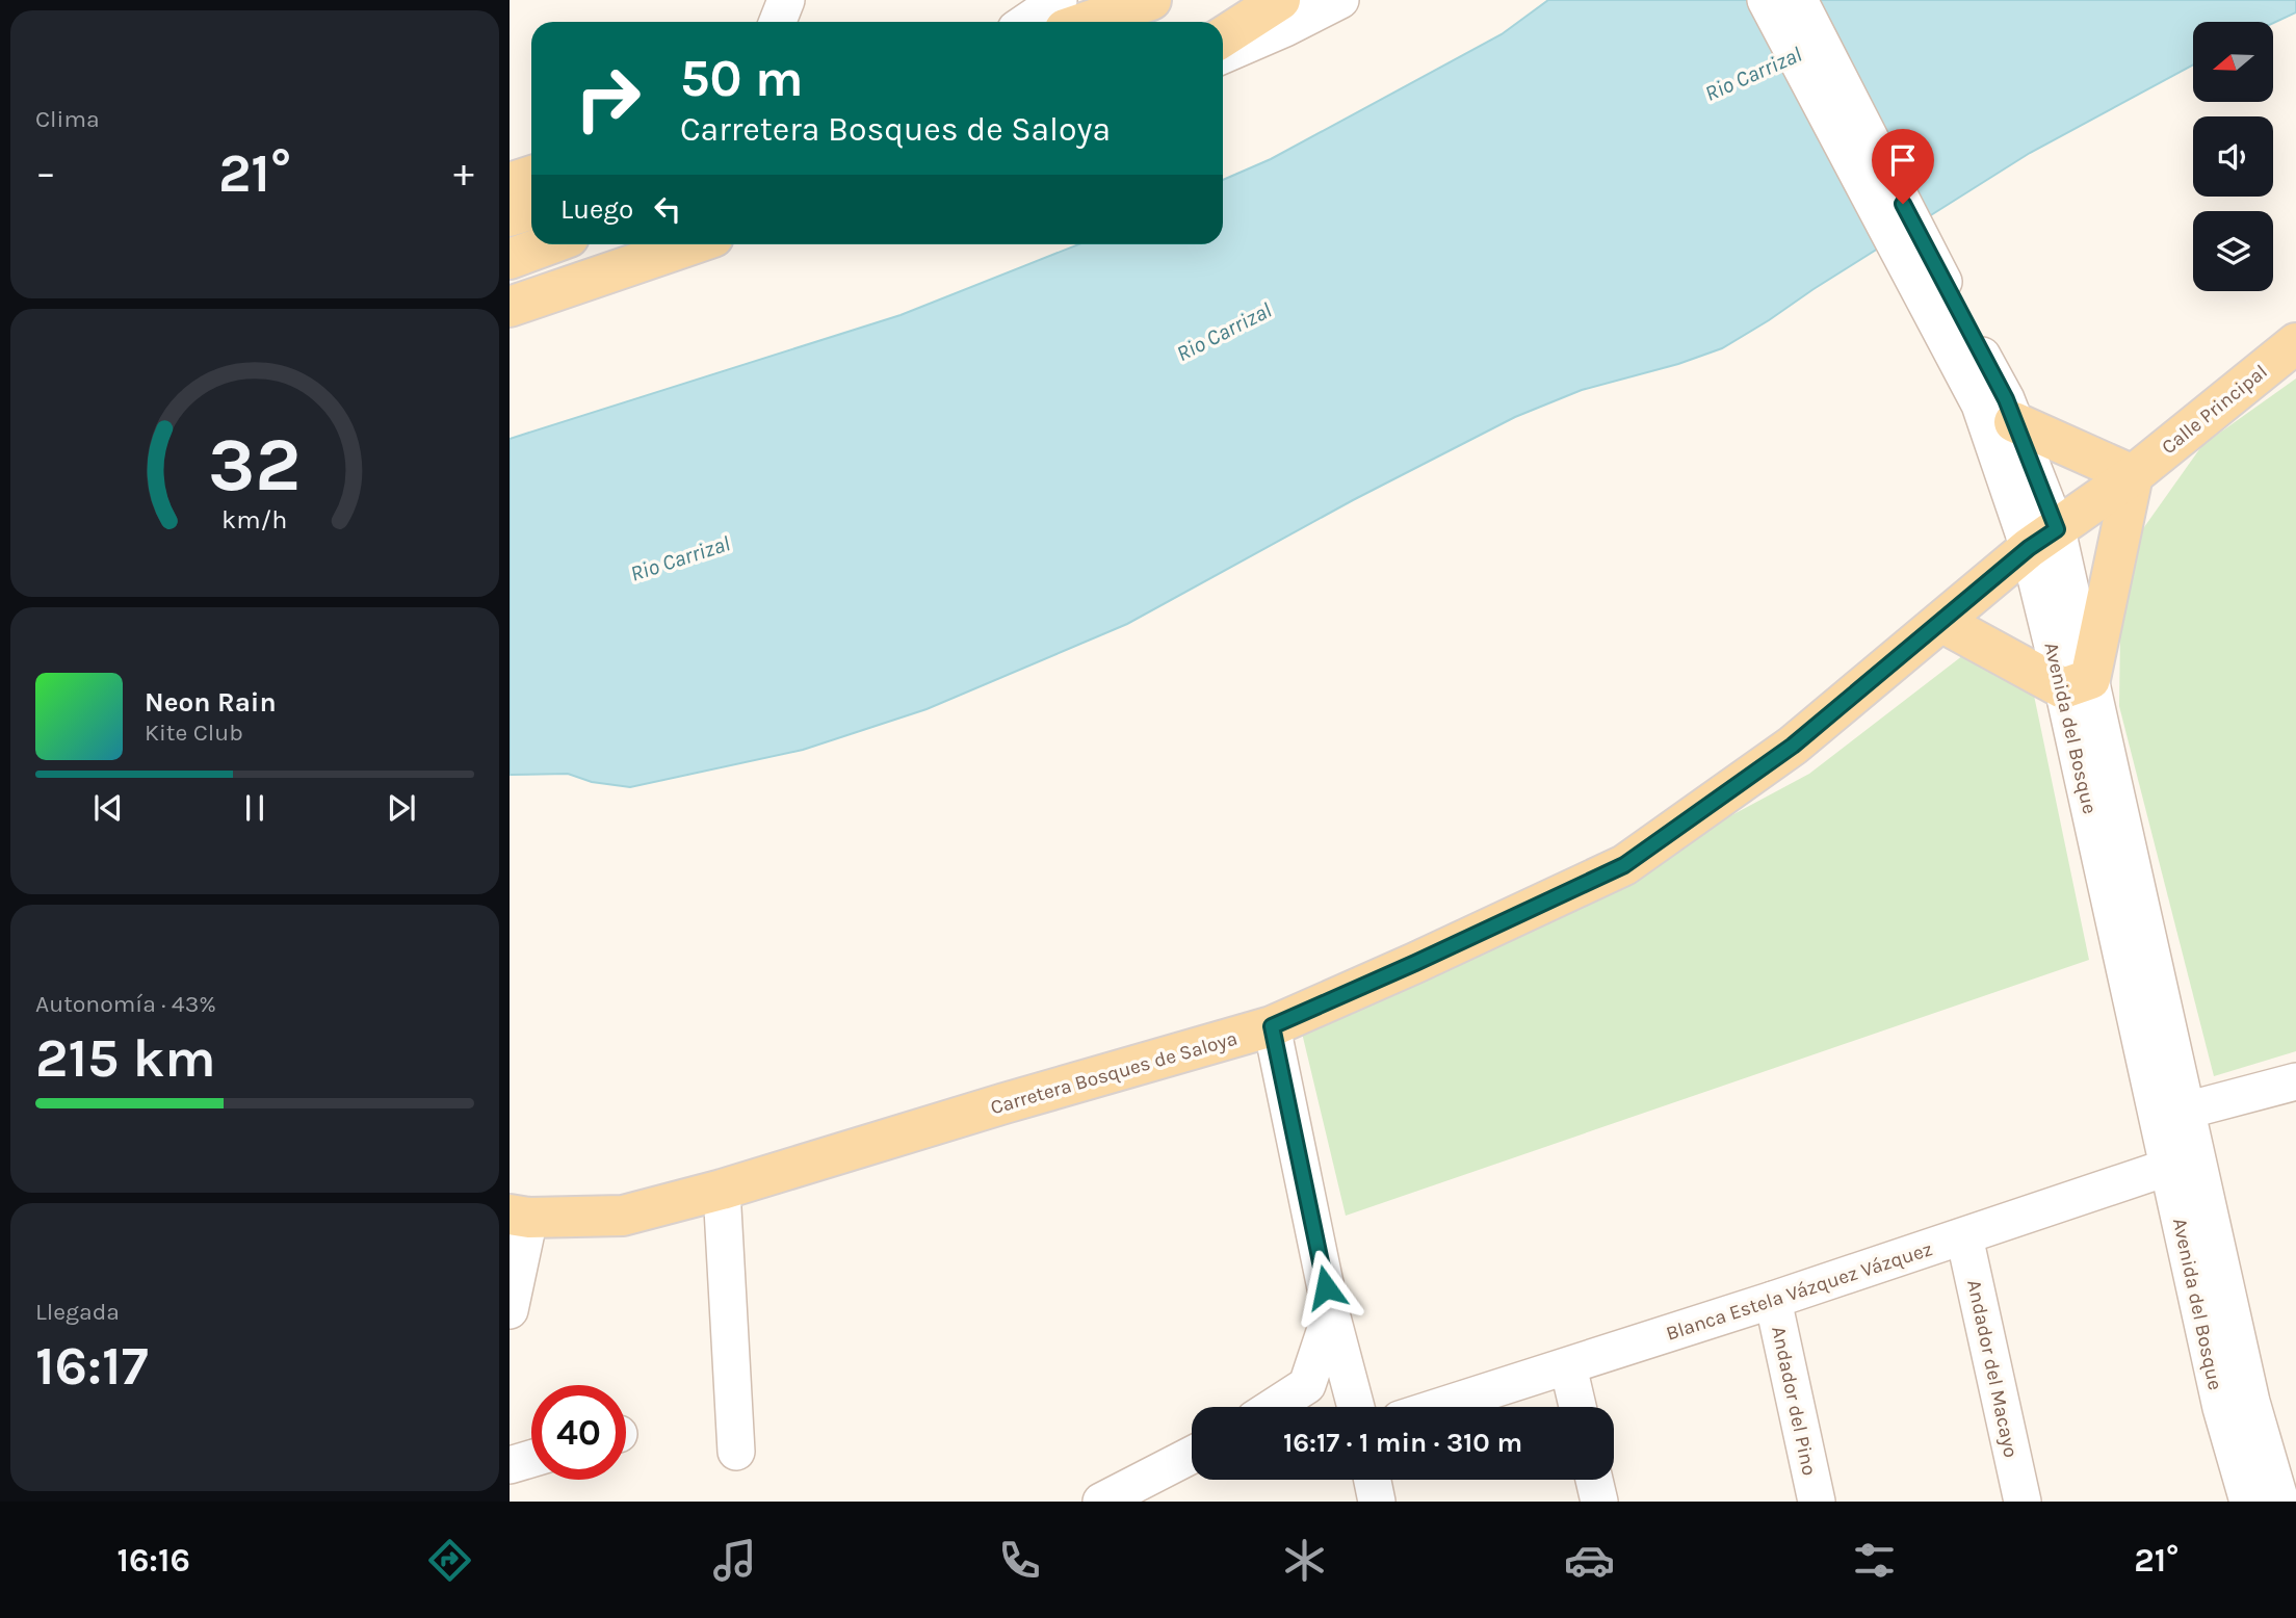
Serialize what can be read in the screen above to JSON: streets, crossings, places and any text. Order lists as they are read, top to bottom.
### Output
{
  "streets": {
    "main road": ["Calle Principal", "Carretera Bosques de Saloya"],
    "street": [
      "Avenida del Bosque",
      "Blanca Estela Vázquez Vázquez",
      "Andador del Macayo",
      "Andador del Pino"
    ]
  },
  "crossings": [
    ["Calle Principal", "Carretera Bosques de Saloya"],
    ["Avenida del Bosque", "Carretera Bosques de Saloya"],
    ["Avenida del Bosque", "Blanca Estela Vázquez Vázquez"],
    ["Blanca Estela Vázquez Vázquez", "Andador del Macayo"],
    ["Blanca Estela Vázquez Vázquez", "Andador del Pino"]
  ],
  "water": ["Rio Carrizal"],
  "north": "left",
  "page": {
    "tile": [
      "Clima",
      ["Autonomía · 43%", "215 km"],
      ["Llegada", "16:17"]
    ],
    "turn": ["50 m", "Carretera Bosques de Saloya"],
    "heat": ["−", "21°", "+"],
    "then": "Luego",
    "song": ["Neon Rain", "Kite Club"],
    "limit": "40",
    "trip": "16:17 · 1 min · 310 m",
    "tabs": ["16:16", "21°"],
    "gauge": ["32", "km/h"]
  }
}
